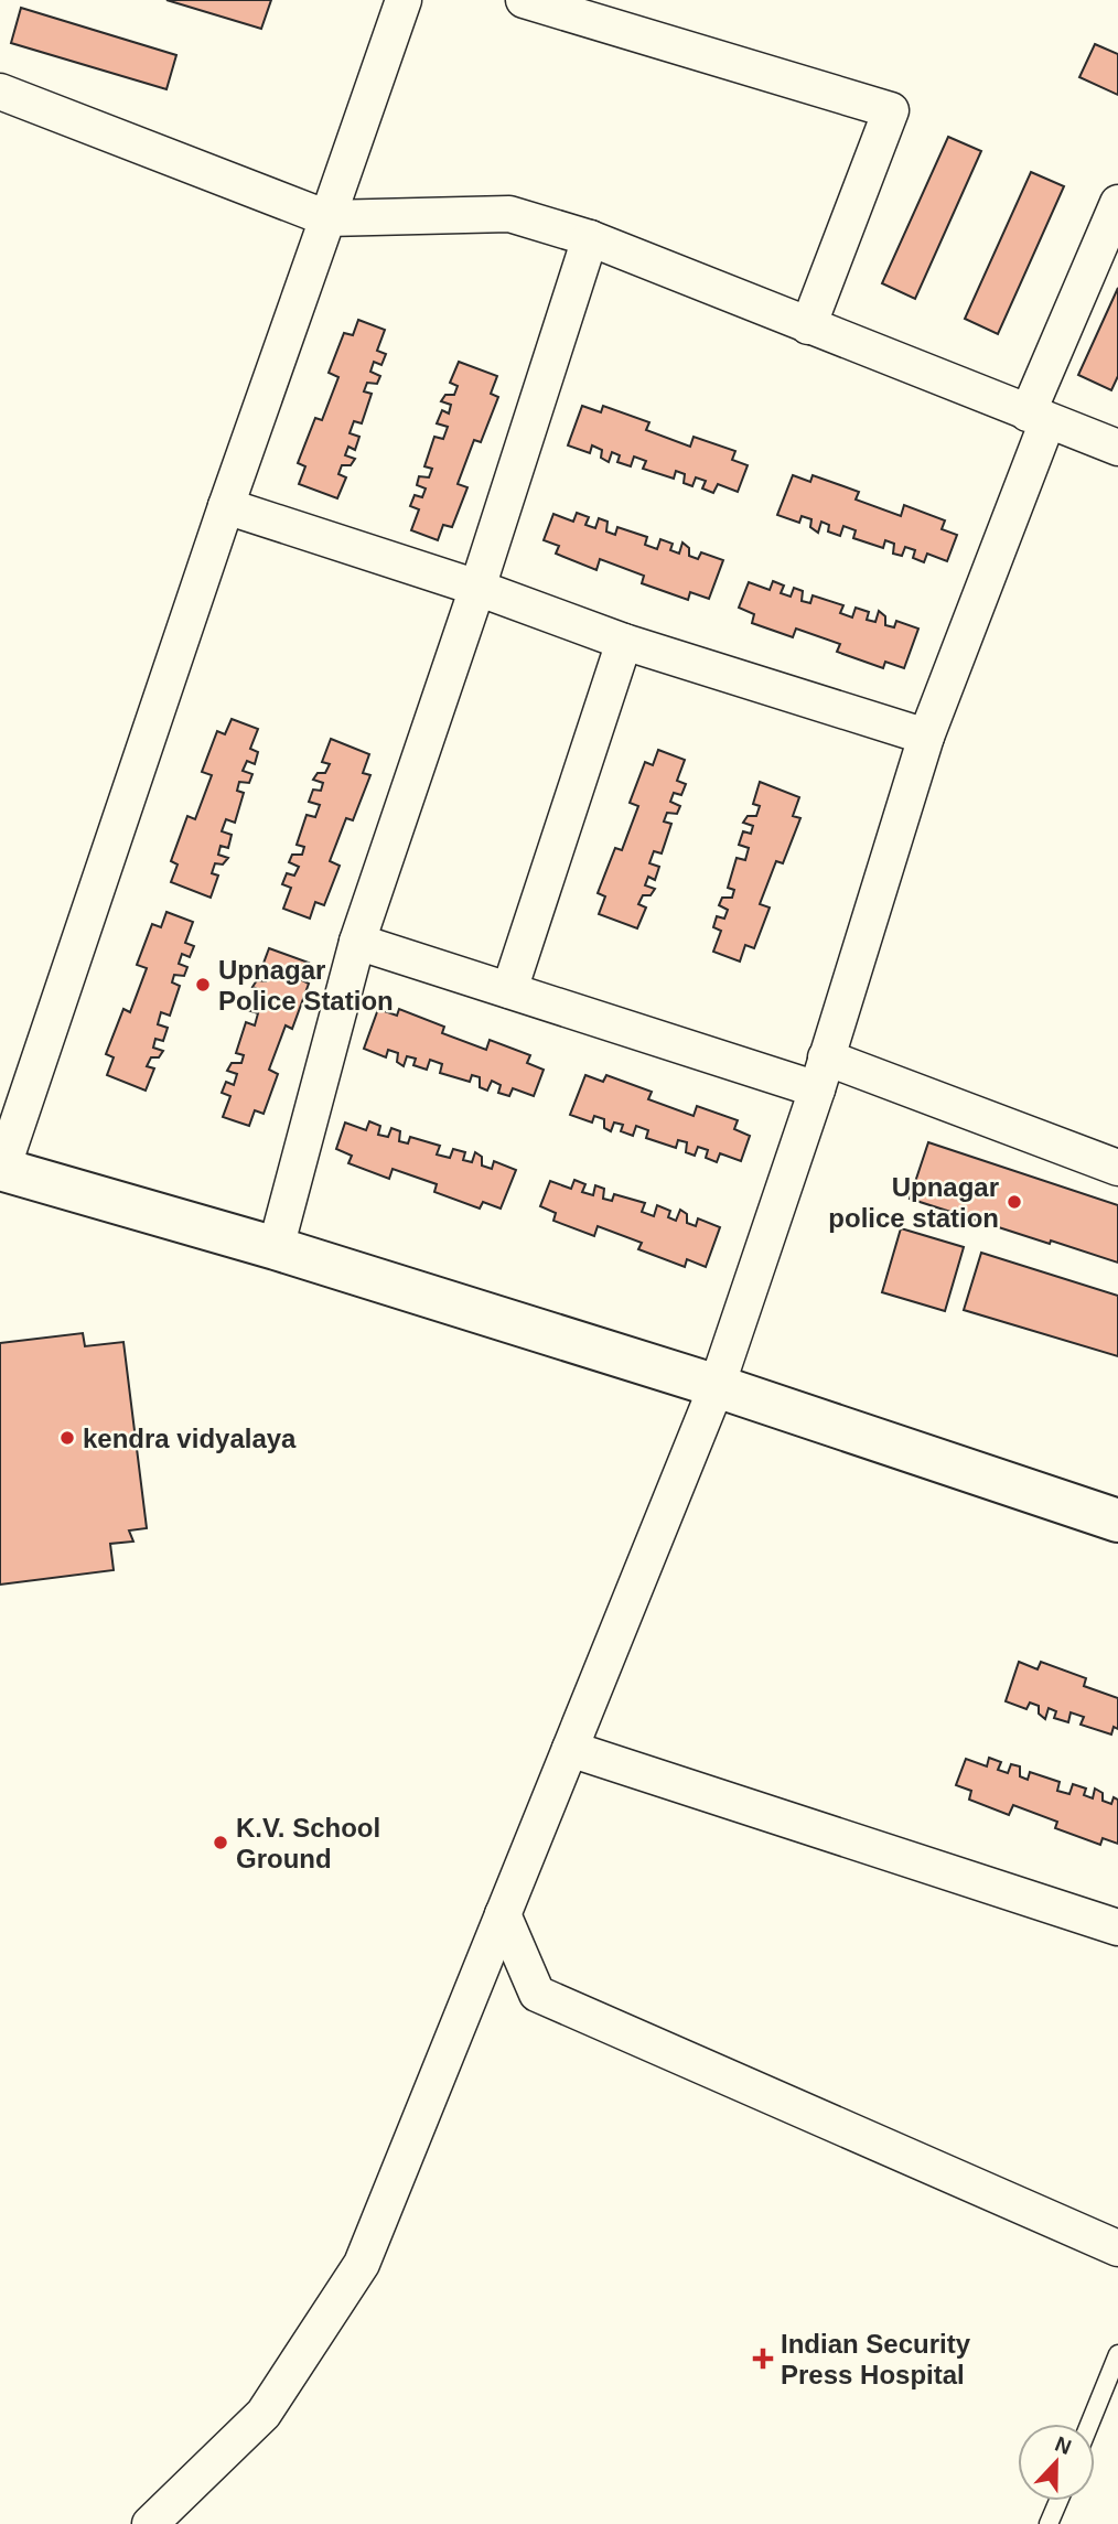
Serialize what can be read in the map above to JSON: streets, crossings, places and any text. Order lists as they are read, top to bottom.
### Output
{
  "places": {
    "other": [
      "Upnagar Police Station",
      "Upnagar police station",
      "kendra vidyalaya",
      "K.V. School Ground"
    ],
    "health": ["Indian Security Press Hospital"]
  },
  "north": "top"
}
